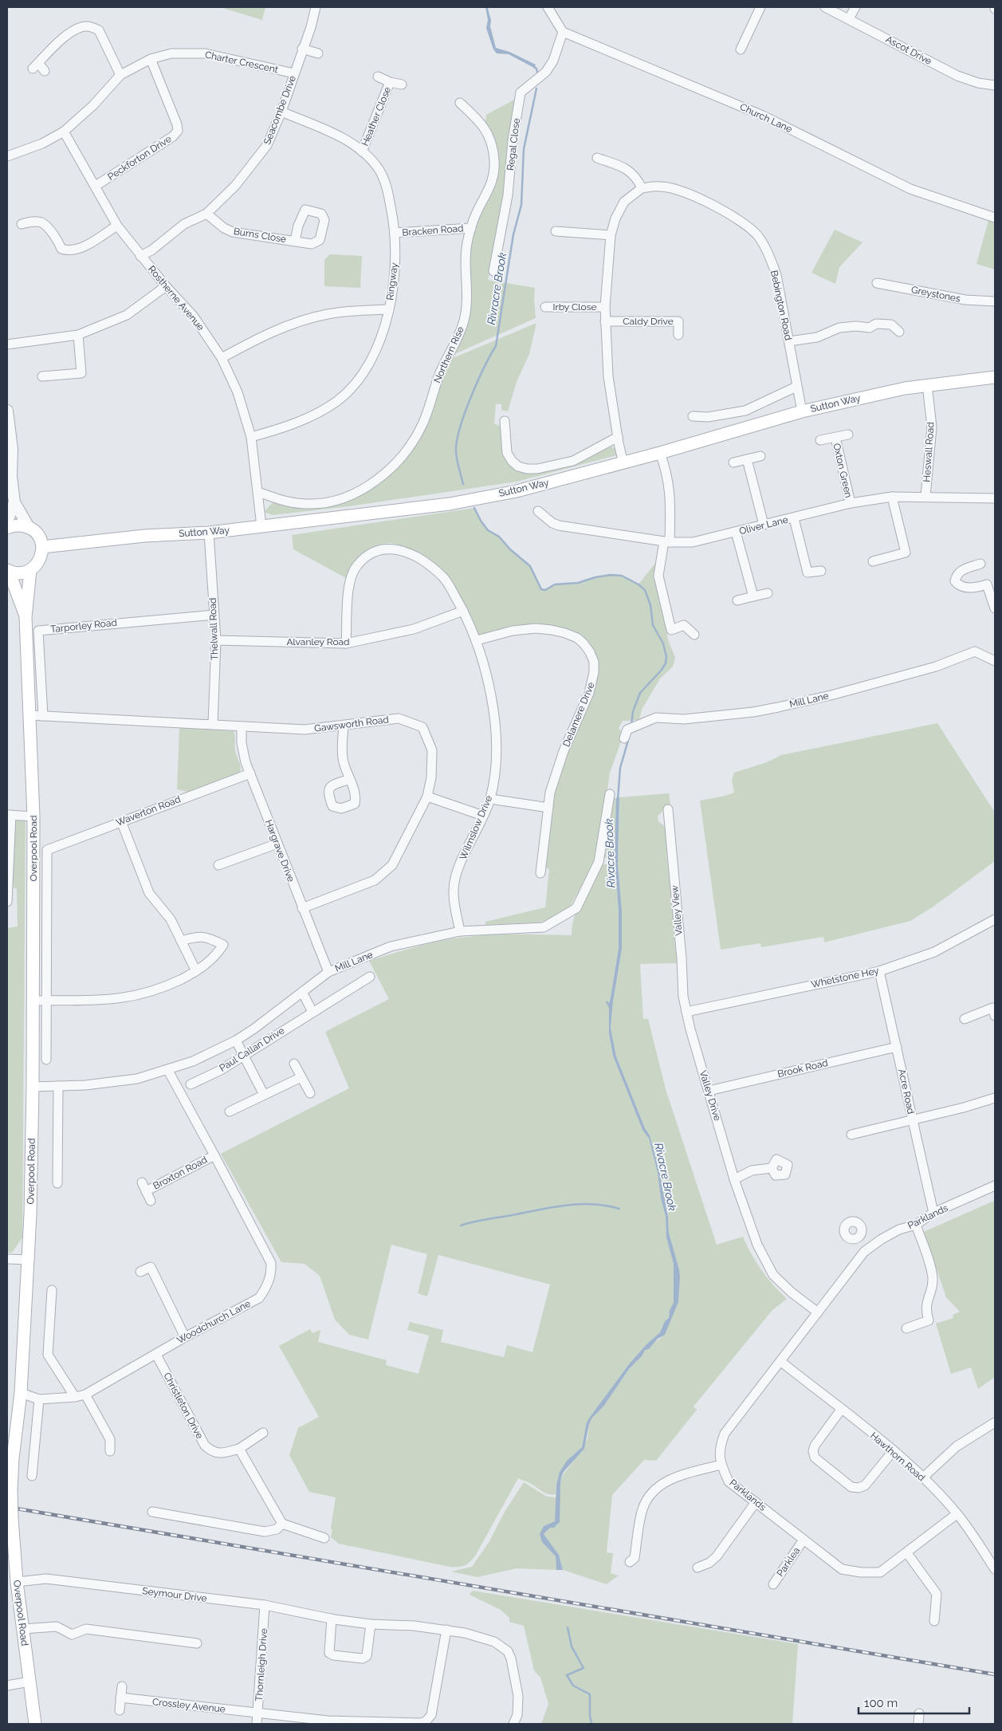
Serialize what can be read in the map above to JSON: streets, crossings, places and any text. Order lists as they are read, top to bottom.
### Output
{
  "streets": {
    "main road": ["Sutton Way", "Overpool Road"],
    "street": [
      "Ascot Drive",
      "Charter Crescent",
      "Seacombe Drive",
      "Heather Close",
      "Church Lane",
      "Regal Close",
      "Peckforton Drive",
      "Bracken Road",
      "Burns Close",
      "Ringway",
      "Greystones",
      "Rostherne Avenue",
      "Bebington Road",
      "Irby Close",
      "Caldy Drive",
      "Northern Rise",
      "Heswall Road",
      "Oxton Green",
      "Oliver Lane",
      "Tarporley Road",
      "Thelwall Road",
      "Alvanley Road",
      "Mill Lane",
      "Delamere Drive",
      "Gawsworth Road",
      "Waverton Road",
      "Wilmslow Drive",
      "Hargrave Drive",
      "Valley View",
      "Whetstone Hey",
      "Paul Callan Drive",
      "Brook Road",
      "Acre Road",
      "Valley Drive",
      "Broxton Road",
      "Parklands",
      "Woodchurch Lane",
      "Christleton Drive",
      "Hawthorn Road",
      "Parklea",
      "Seymour Drive",
      "Thornleigh Drive",
      "Crossley Avenue"
    ]
  },
  "crossings": [
    ["Charter Crescent", "Seacombe Drive"],
    ["Charter Crescent", "Peckforton Drive"],
    ["Charter Crescent", "Rostherne Avenue"],
    ["Seacombe Drive", "Burns Close"],
    ["Seacombe Drive", "Ringway"],
    ["Seacombe Drive", "Rostherne Avenue"],
    ["Heather Close", "Ringway"],
    ["Church Lane", "Regal Close"],
    ["Peckforton Drive", "Rostherne Avenue"],
    ["Bracken Road", "Ringway"],
    ["Bracken Road", "Northern Rise"],
    ["Ringway", "Rostherne Avenue"],
    ["Rostherne Avenue", "Northern Rise"],
    ["Rostherne Avenue", "Sutton Way"],
    ["Bebington Road", "Sutton Way"],
    ["Sutton Way", "Heswall Road"],
    ["Sutton Way", "Thelwall Road"],
    ["Heswall Road", "Oliver Lane"],
    ["Oxton Green", "Oliver Lane"],
    ["Tarporley Road", "Thelwall Road"],
    ["Tarporley Road", "Gawsworth Road"],
    ["Thelwall Road", "Alvanley Road"],
    ["Thelwall Road", "Gawsworth Road"],
    ["Alvanley Road", "Wilmslow Drive"],
    ["Mill Lane", "Wilmslow Drive"],
    ["Mill Lane", "Overpool Road"],
    ["Mill Lane", "Hargrave Drive"],
    ["Mill Lane", "Woodchurch Lane"],
    ["Delamere Drive", "Wilmslow Drive"],
    ["Gawsworth Road", "Overpool Road"],
    ["Gawsworth Road", "Hargrave Drive"],
    ["Waverton Road", "Overpool Road"],
    ["Waverton Road", "Hargrave Drive"],
    ["Overpool Road", "Woodchurch Lane"],
    ["Overpool Road", "Seymour Drive"],
    ["Valley View", "Whetstone Hey"],
    ["Valley View", "Valley Drive"],
    ["Whetstone Hey", "Acre Road"],
    ["Whetstone Hey", "Valley Drive"],
    ["Brook Road", "Acre Road"],
    ["Brook Road", "Valley Drive"],
    ["Acre Road", "Parklands"],
    ["Valley Drive", "Parklands"],
    ["Broxton Road", "Woodchurch Lane"],
    ["Parklands", "Hawthorn Road"],
    ["Parklands", "Parklea"],
    ["Woodchurch Lane", "Christleton Drive"],
    ["Seymour Drive", "Thornleigh Drive"],
    ["Seymour Drive", "Crossley Avenue"],
    ["Thornleigh Drive", "Crossley Avenue"]
  ],
  "water": ["Rivracre Brook", "Rivacre Brook"],
  "scale_bar": "100 m"
}
